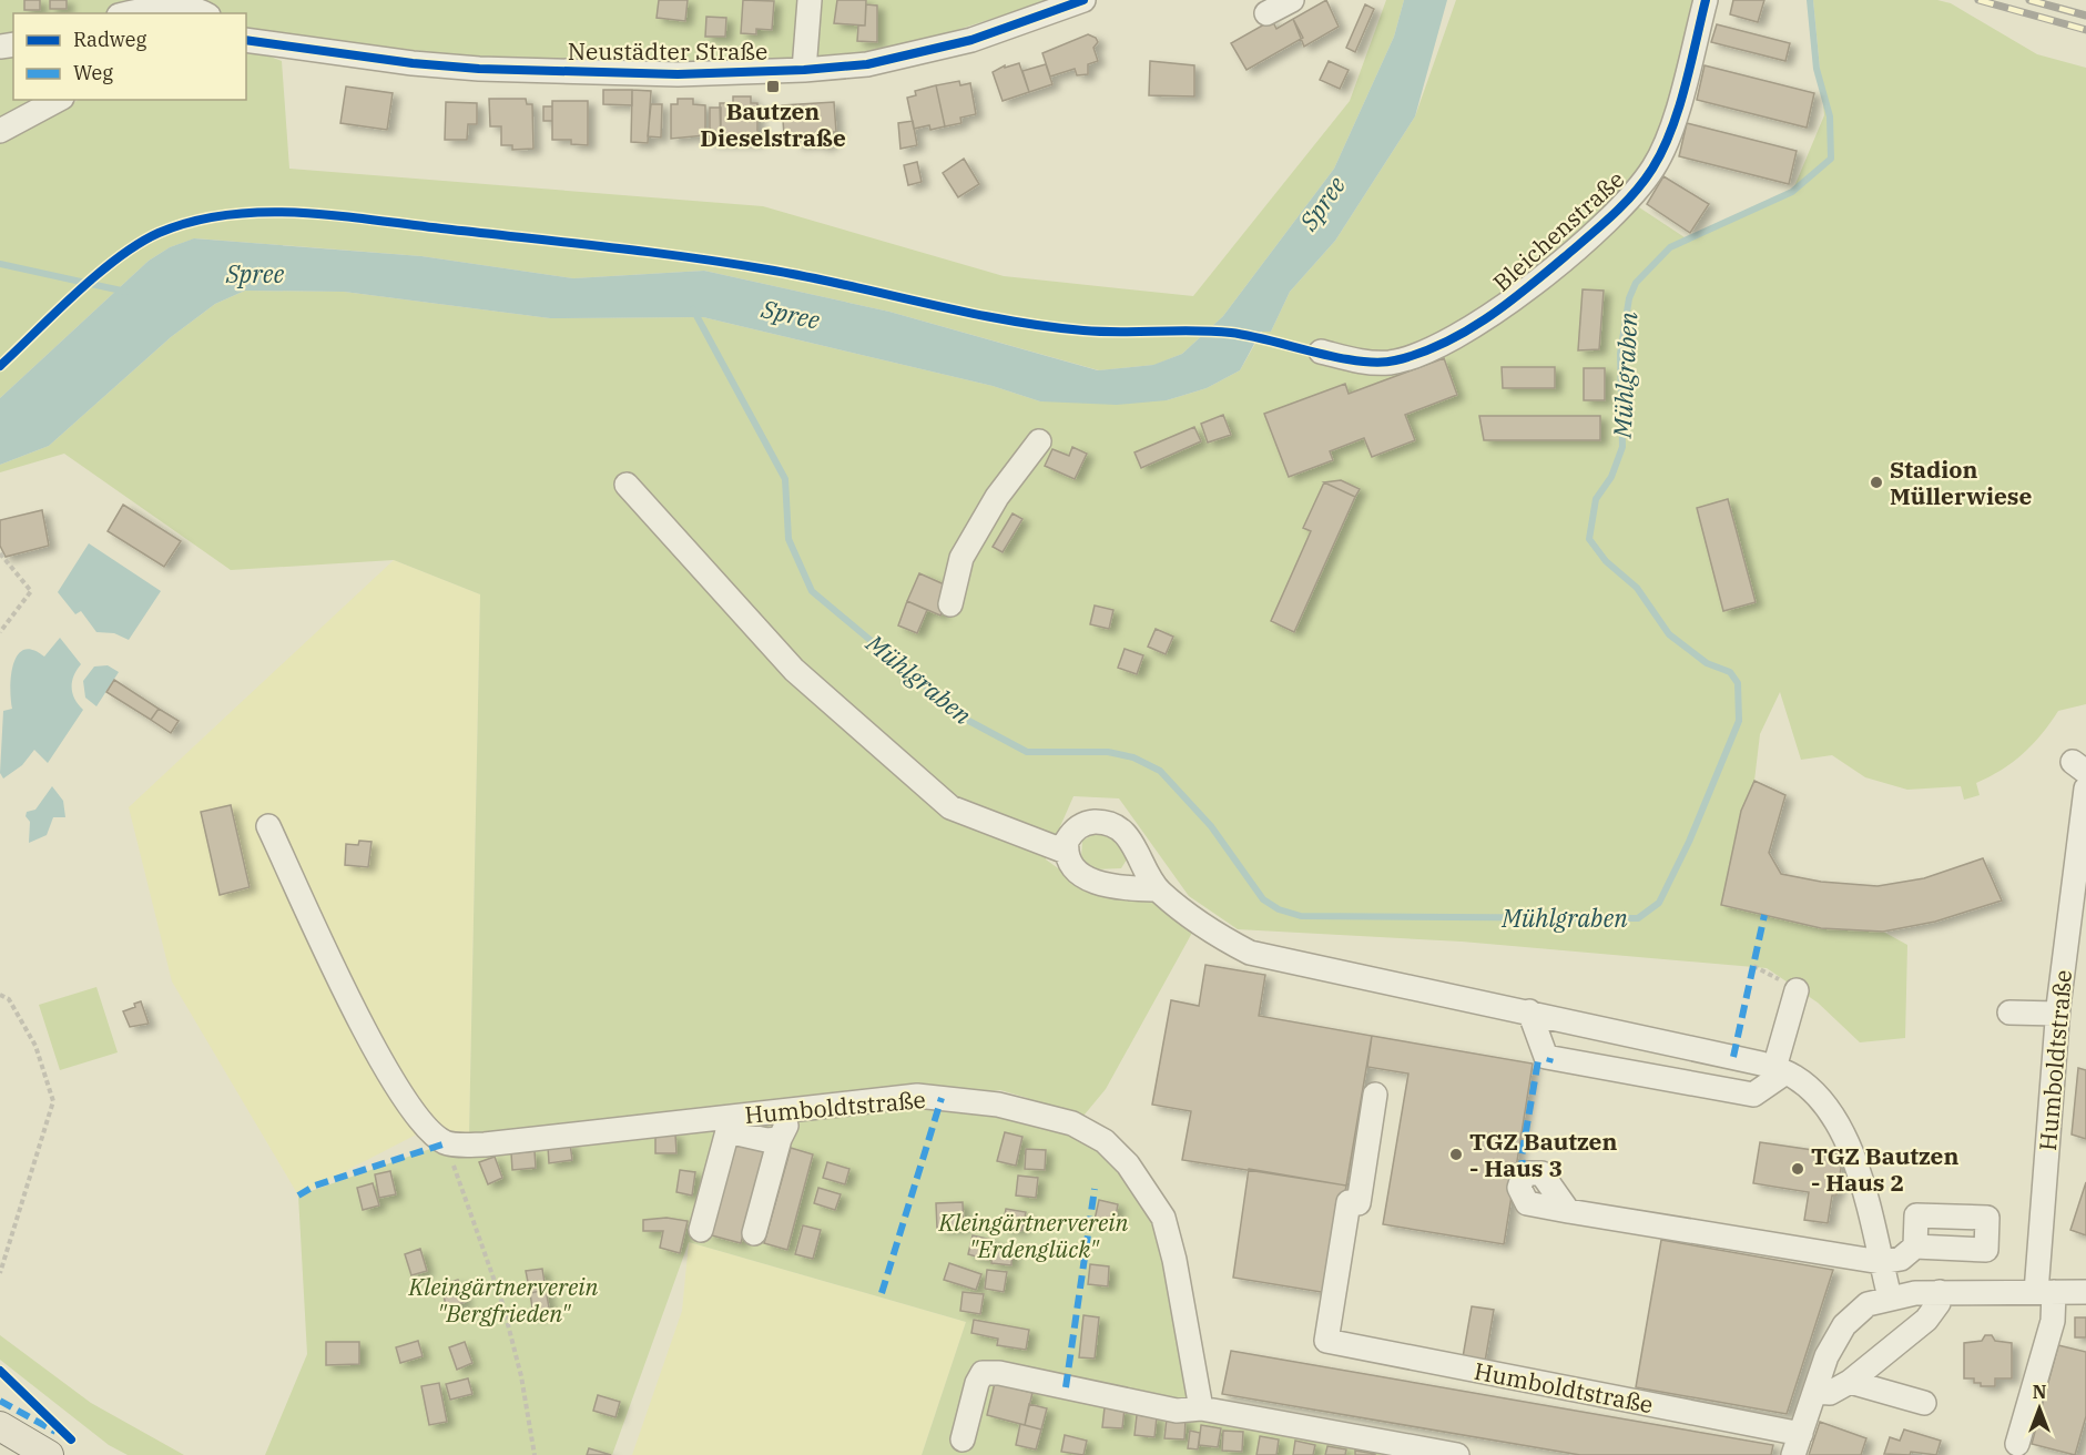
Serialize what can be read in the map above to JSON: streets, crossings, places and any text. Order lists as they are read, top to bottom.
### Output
{
  "streets": {
    "street": ["Neustädter Straße", "Bleichenstraße", "Humboldtstraße"]
  },
  "water": ["Spree", "Mühlgraben"],
  "parks": ["Kleingärtnerverein \"Erdenglück\"", "Kleingärtnerverein \"Bergfrieden\""],
  "places": {
    "transit": ["Bautzen Dieselstraße"],
    "other": ["Stadion Müllerwiese", "TGZ Bautzen - Haus 3", "TGZ Bautzen - Haus 2"]
  },
  "legend": ["Radweg", "Weg"],
  "north": "top"
}
